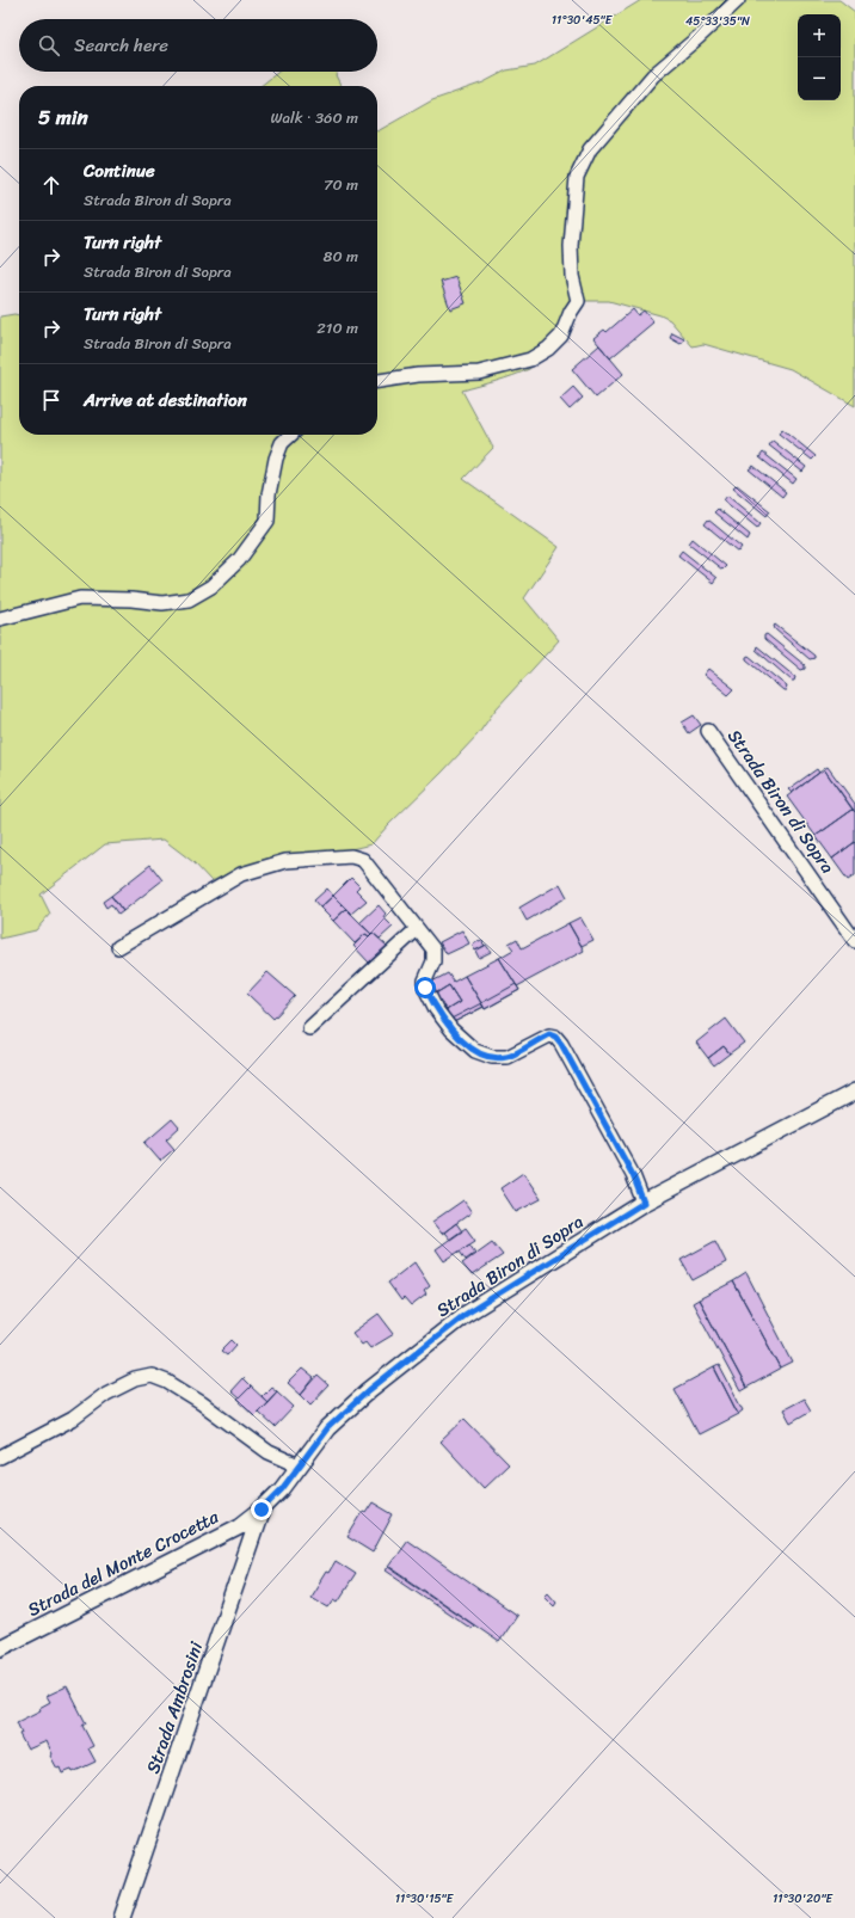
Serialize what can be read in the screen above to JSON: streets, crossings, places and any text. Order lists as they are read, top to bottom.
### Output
{
  "streets": {
    "street": ["Strada Biron di Sopra", "Strada del Monte Crocetta", "Strada Ambrosini"]
  },
  "crossings": [
    ["Strada Biron di Sopra", "Strada del Monte Crocetta"],
    ["Strada Biron di Sopra", "Strada Ambrosini"],
    ["Strada del Monte Crocetta", "Strada Ambrosini"]
  ],
  "page": {
    "map_buttons": ["+", "−"],
    "search": "Search here",
    "heading": ["5 min", "Walk · 360 m"],
    "list": [
      ["Continue", "Strada Biron di Sopra", "70 m"],
      ["Turn right", "Strada Biron di Sopra", "80 m"],
      ["Turn right", "Strada Biron di Sopra", "210 m"],
      "Arrive at destination"
    ]
  },
  "coordinates": [
    "11°30'45\"E",
    "45°33'35\"N",
    "11°30'15\"E",
    "11°30'20\"E"
  ]
}
